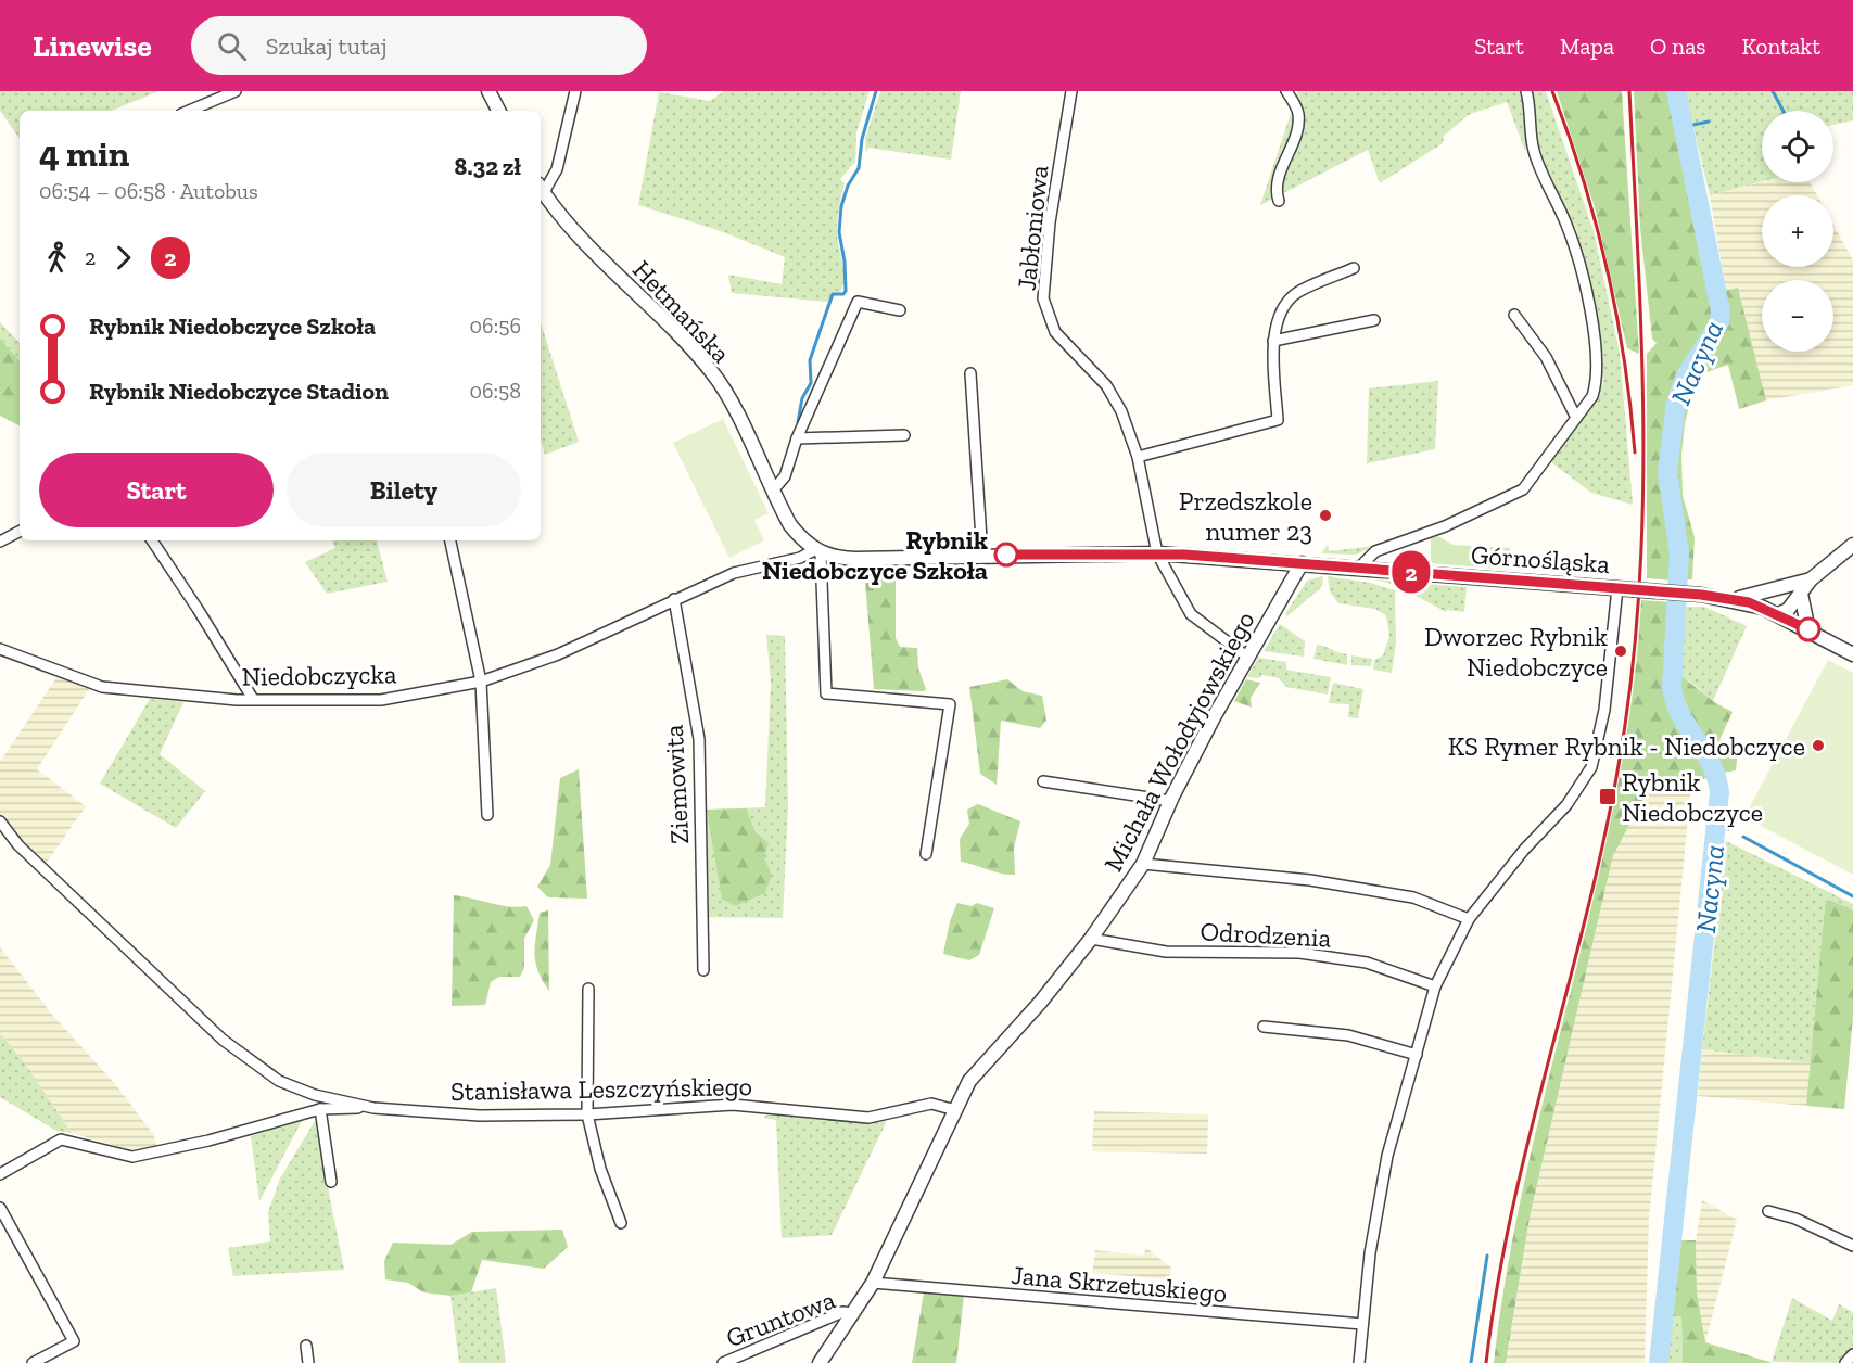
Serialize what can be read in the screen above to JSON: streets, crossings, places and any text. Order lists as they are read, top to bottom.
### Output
{
  "streets": {
    "street": [
      "Jabłoniowa",
      "Hetmańska",
      "Górnośląska",
      "Niedobczycka",
      "Michała Wołodyjowskiego",
      "Ziemowita",
      "Odrodzenia",
      "Stanisława Leszczyńskiego",
      "Jana Skrzetuskiego",
      "Gruntowa"
    ]
  },
  "crossings": [
    ["Jabłoniowa", "Górnośląska"],
    ["Jabłoniowa", "Michała Wołodyjowskiego"],
    ["Hetmańska", "Górnośląska"],
    ["Hetmańska", "Niedobczycka"],
    ["Górnośląska", "Niedobczycka"],
    ["Górnośląska", "Michała Wołodyjowskiego"],
    ["Niedobczycka", "Ziemowita"],
    ["Michała Wołodyjowskiego", "Odrodzenia"],
    ["Michała Wołodyjowskiego", "Stanisława Leszczyńskiego"],
    ["Michała Wołodyjowskiego", "Jana Skrzetuskiego"],
    ["Michała Wołodyjowskiego", "Gruntowa"]
  ],
  "water": ["Nacyna"],
  "places": {
    "other": [
      "Przedszkole numer 23",
      "Rybnik Niedobczyce Szkoła",
      "Dworzec Rybnik Niedobczyce",
      "KS Rymer Rybnik - Niedobczyce"
    ],
    "transit": ["Rybnik Niedobczyce"]
  },
  "lines": ["bus line 2"],
  "page": {
    "header": "Linewise",
    "search": "Szukaj tutaj",
    "nav": [
      "Start",
      "Mapa",
      "O nas",
      "Kontakt"
    ],
    "on_map": "2",
    "map_buttons": ["+", "−"],
    "heading": ["4 min", "06:54 – 06:58 · Autobus", "8.32 zł"],
    "legs": ["2", "2"],
    "list": [
      {
        "name": "Rybnik Niedobczyce Szkoła",
        "value": "06:56"
      },
      {
        "name": "Rybnik Niedobczyce Stadion",
        "value": "06:58"
      }
    ],
    "buttons": ["Start", "Bilety"]
  }
}
